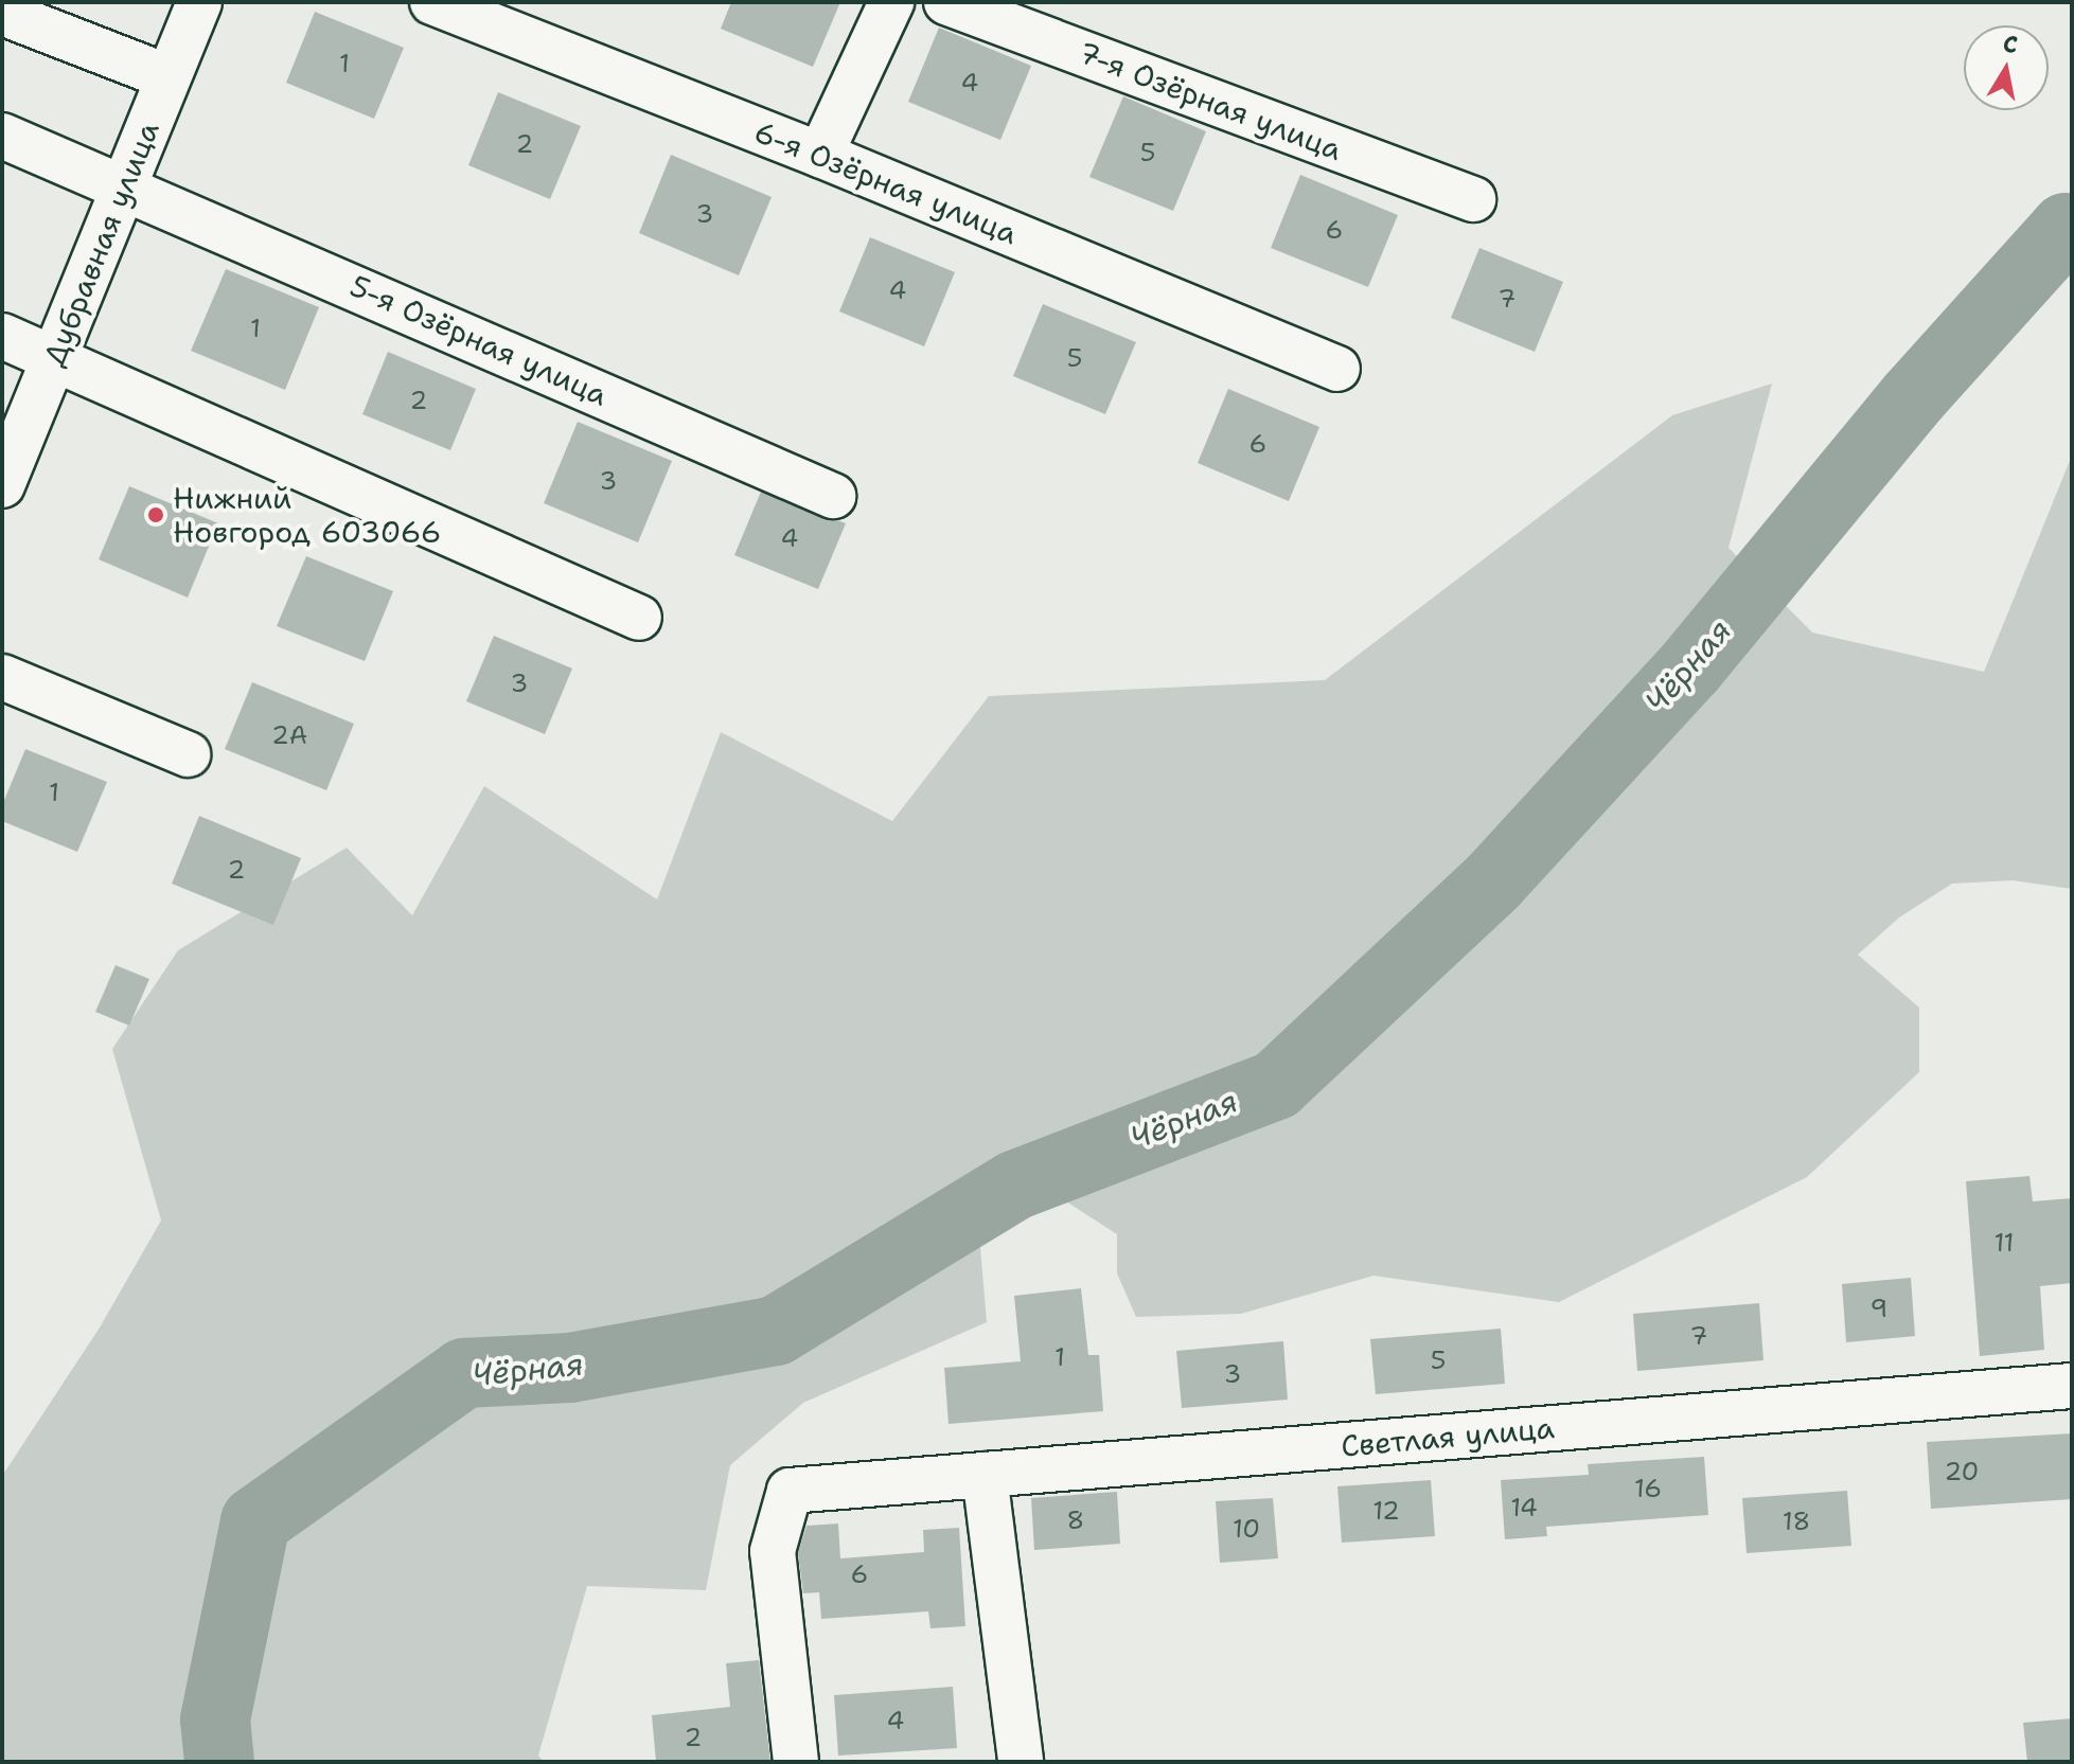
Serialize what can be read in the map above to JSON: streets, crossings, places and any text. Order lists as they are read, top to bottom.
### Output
{
  "streets": {
    "street": [
      "7-я Озёрная улица",
      "6-я Озёрная улица",
      "Дубравная улица",
      "5-я Озёрная улица",
      "Светлая улица"
    ]
  },
  "crossings": [
    ["Дубравная улица", "5-я Озёрная улица"]
  ],
  "water": ["Чёрная"],
  "places": ["Нижний Новгород 603066"],
  "house_numbers": [
    "1",
    "4",
    "2",
    "5",
    "3",
    "6",
    "4",
    "7",
    "1",
    "5",
    "2",
    "6",
    "3",
    "4",
    "3",
    "2А",
    "1",
    "2",
    "11",
    "9",
    "7",
    "1",
    "5",
    "3",
    "20",
    "16",
    "14",
    "12",
    "8",
    "18",
    "10",
    "6",
    "4",
    "2"
  ],
  "north": "top"
}
